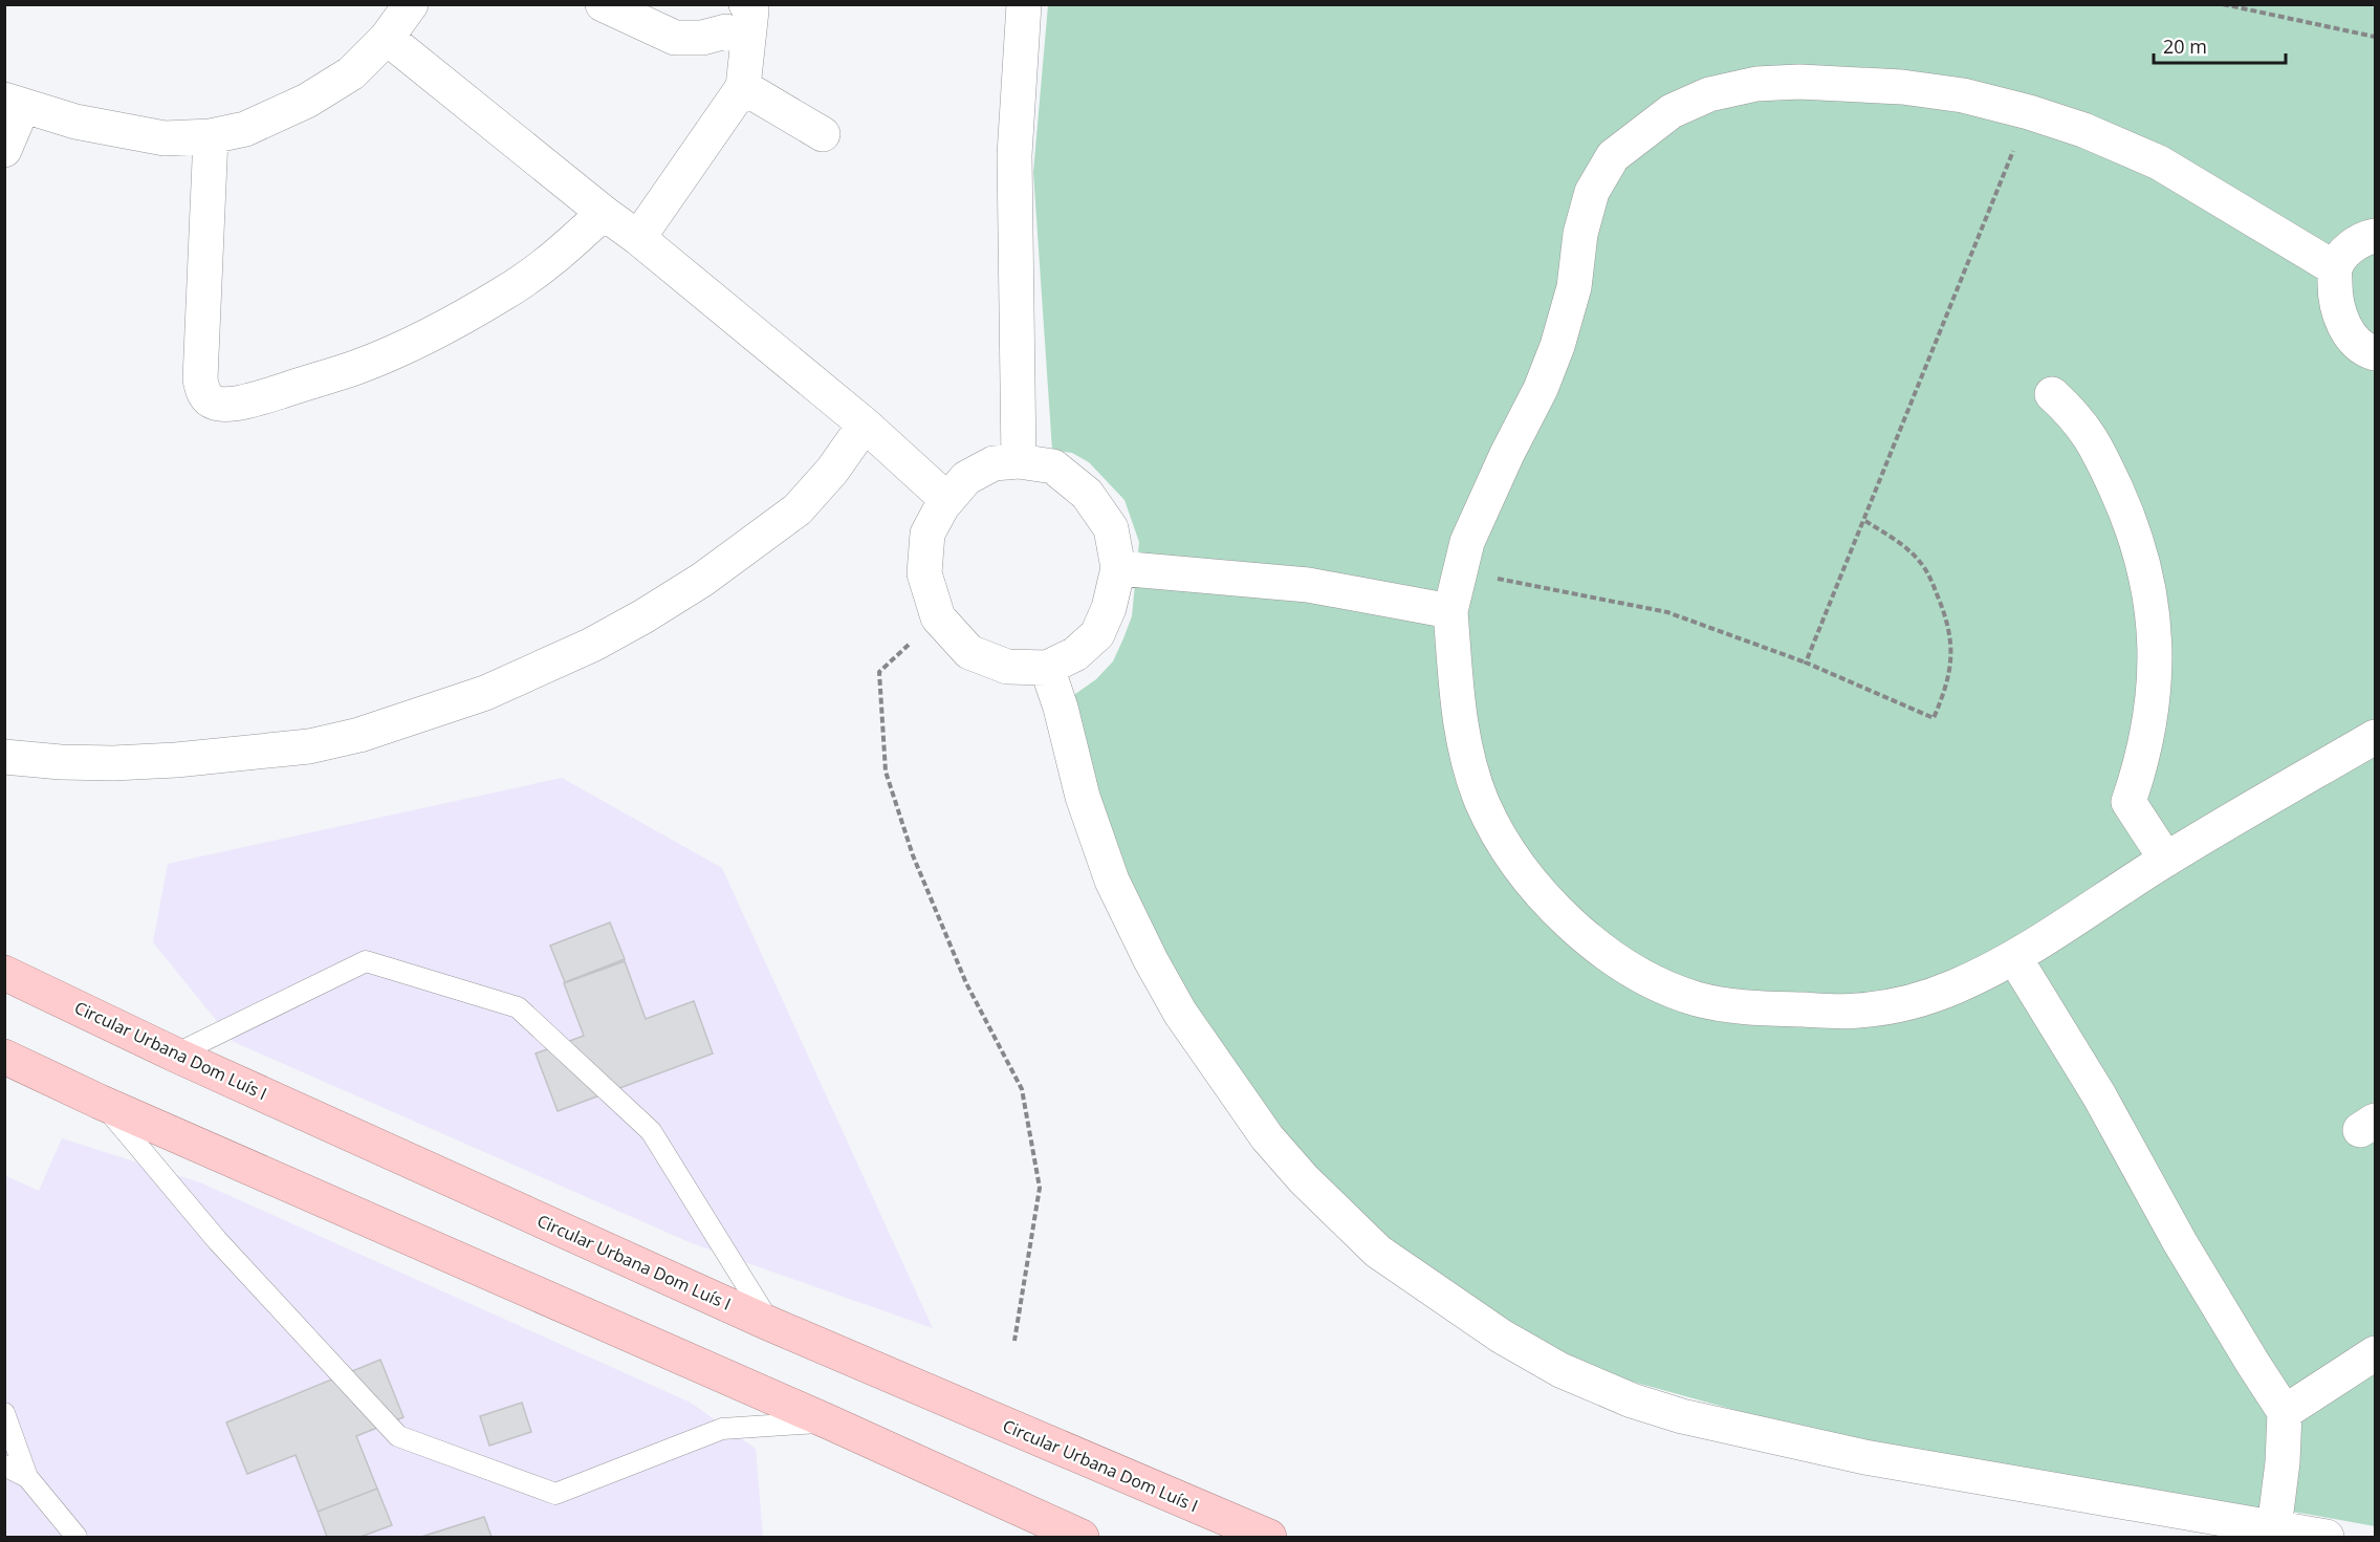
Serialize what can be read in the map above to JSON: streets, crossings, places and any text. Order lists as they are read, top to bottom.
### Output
{
  "streets": {
    "highway": ["Circular Urbana Dom Luís I"]
  },
  "scale_bar": "20 m"
}
